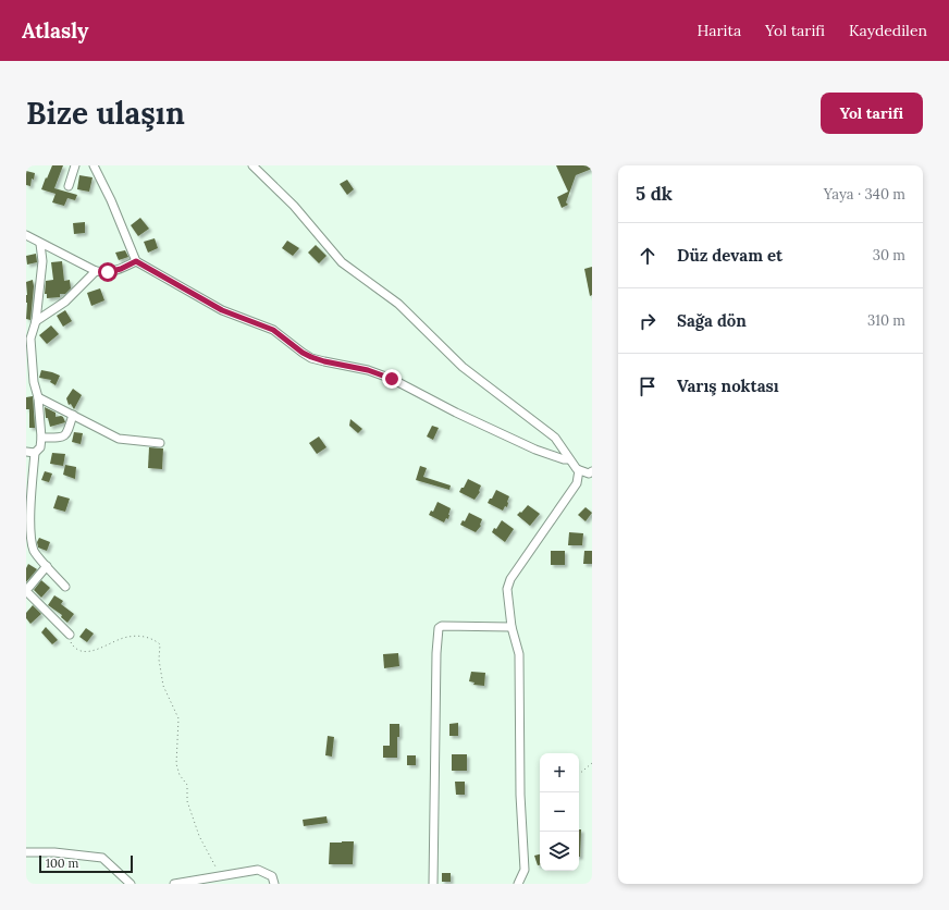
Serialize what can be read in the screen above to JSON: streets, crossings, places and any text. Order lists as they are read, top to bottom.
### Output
{
  "scale_bar": "100 m",
  "page": {
    "header": "Atlasly",
    "nav": ["Harita", "Yol tarifi", "Kaydedilen"],
    "buttons": "Yol tarifi",
    "title": "Bize ulaşın",
    "heading": ["5 dk", "Yaya · 340 m"],
    "list": [
      ["Düz devam et", "30 m"],
      ["Sağa dön", "310 m"],
      "Varış noktası"
    ],
    "map_buttons": ["+", "−"],
    "scale": "100 m"
  }
}
